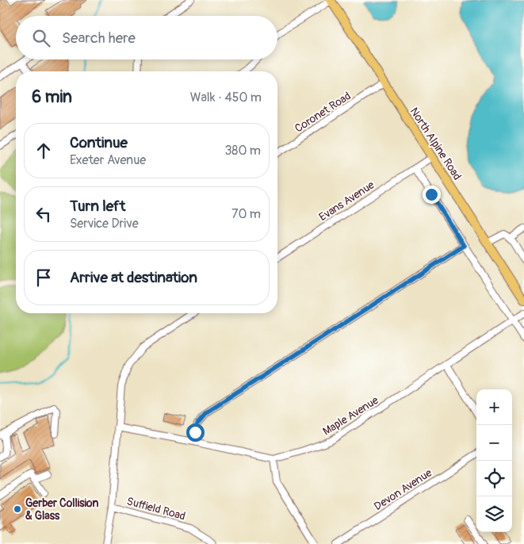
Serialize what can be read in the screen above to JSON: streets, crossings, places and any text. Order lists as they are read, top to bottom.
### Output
{
  "streets": {
    "main road": ["North Alpine Road"],
    "street": [
      "Coronet Road",
      "Evans Avenue",
      "Maple Avenue",
      "Devon Avenue",
      "Suffield Road"
    ]
  },
  "crossings": [
    ["Coronet Road", "North Alpine Road"],
    ["North Alpine Road", "Evans Avenue"]
  ],
  "places": ["Gerber Collision & Glass"],
  "page": {
    "search": "Search here",
    "heading": ["6 min", "Walk · 450 m"],
    "list": [
      ["Continue", "Exeter Avenue", "380 m"],
      ["Turn left", "Service Drive", "70 m"],
      "Arrive at destination"
    ],
    "map_buttons": ["+", "−"]
  }
}
